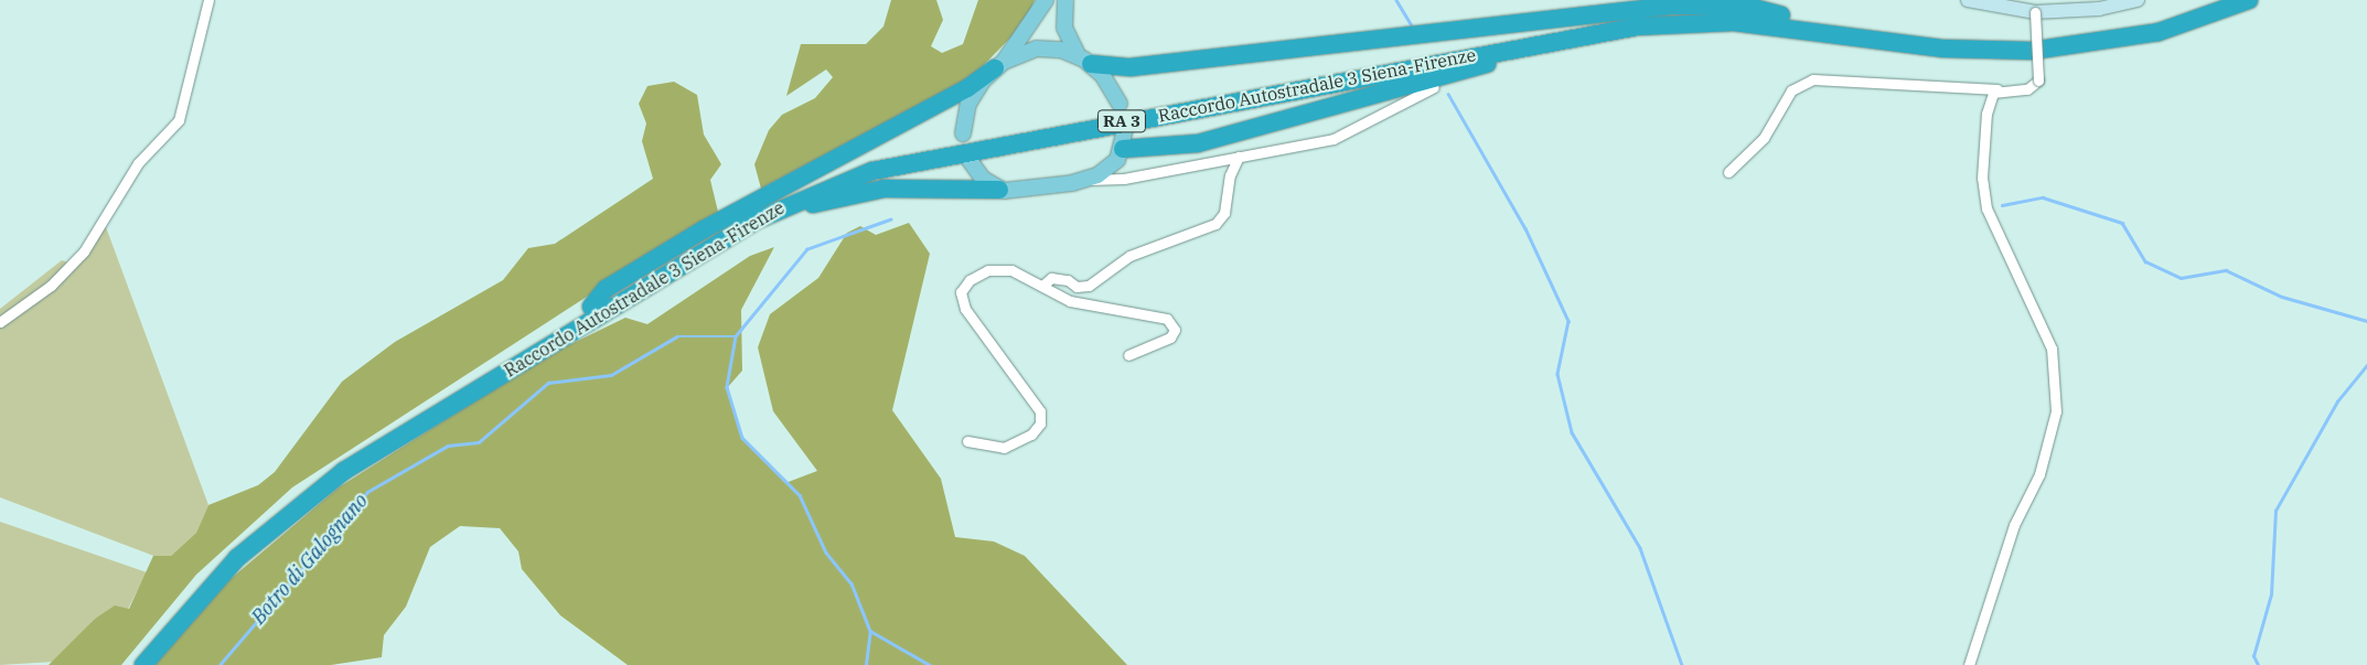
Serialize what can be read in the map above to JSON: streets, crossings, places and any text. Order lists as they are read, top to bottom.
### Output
{
  "streets": {
    "highway": ["Raccordo Autostradale 3 Siena-Firenze", "RA 3"]
  },
  "water": ["Botro di Galognano"]
}
